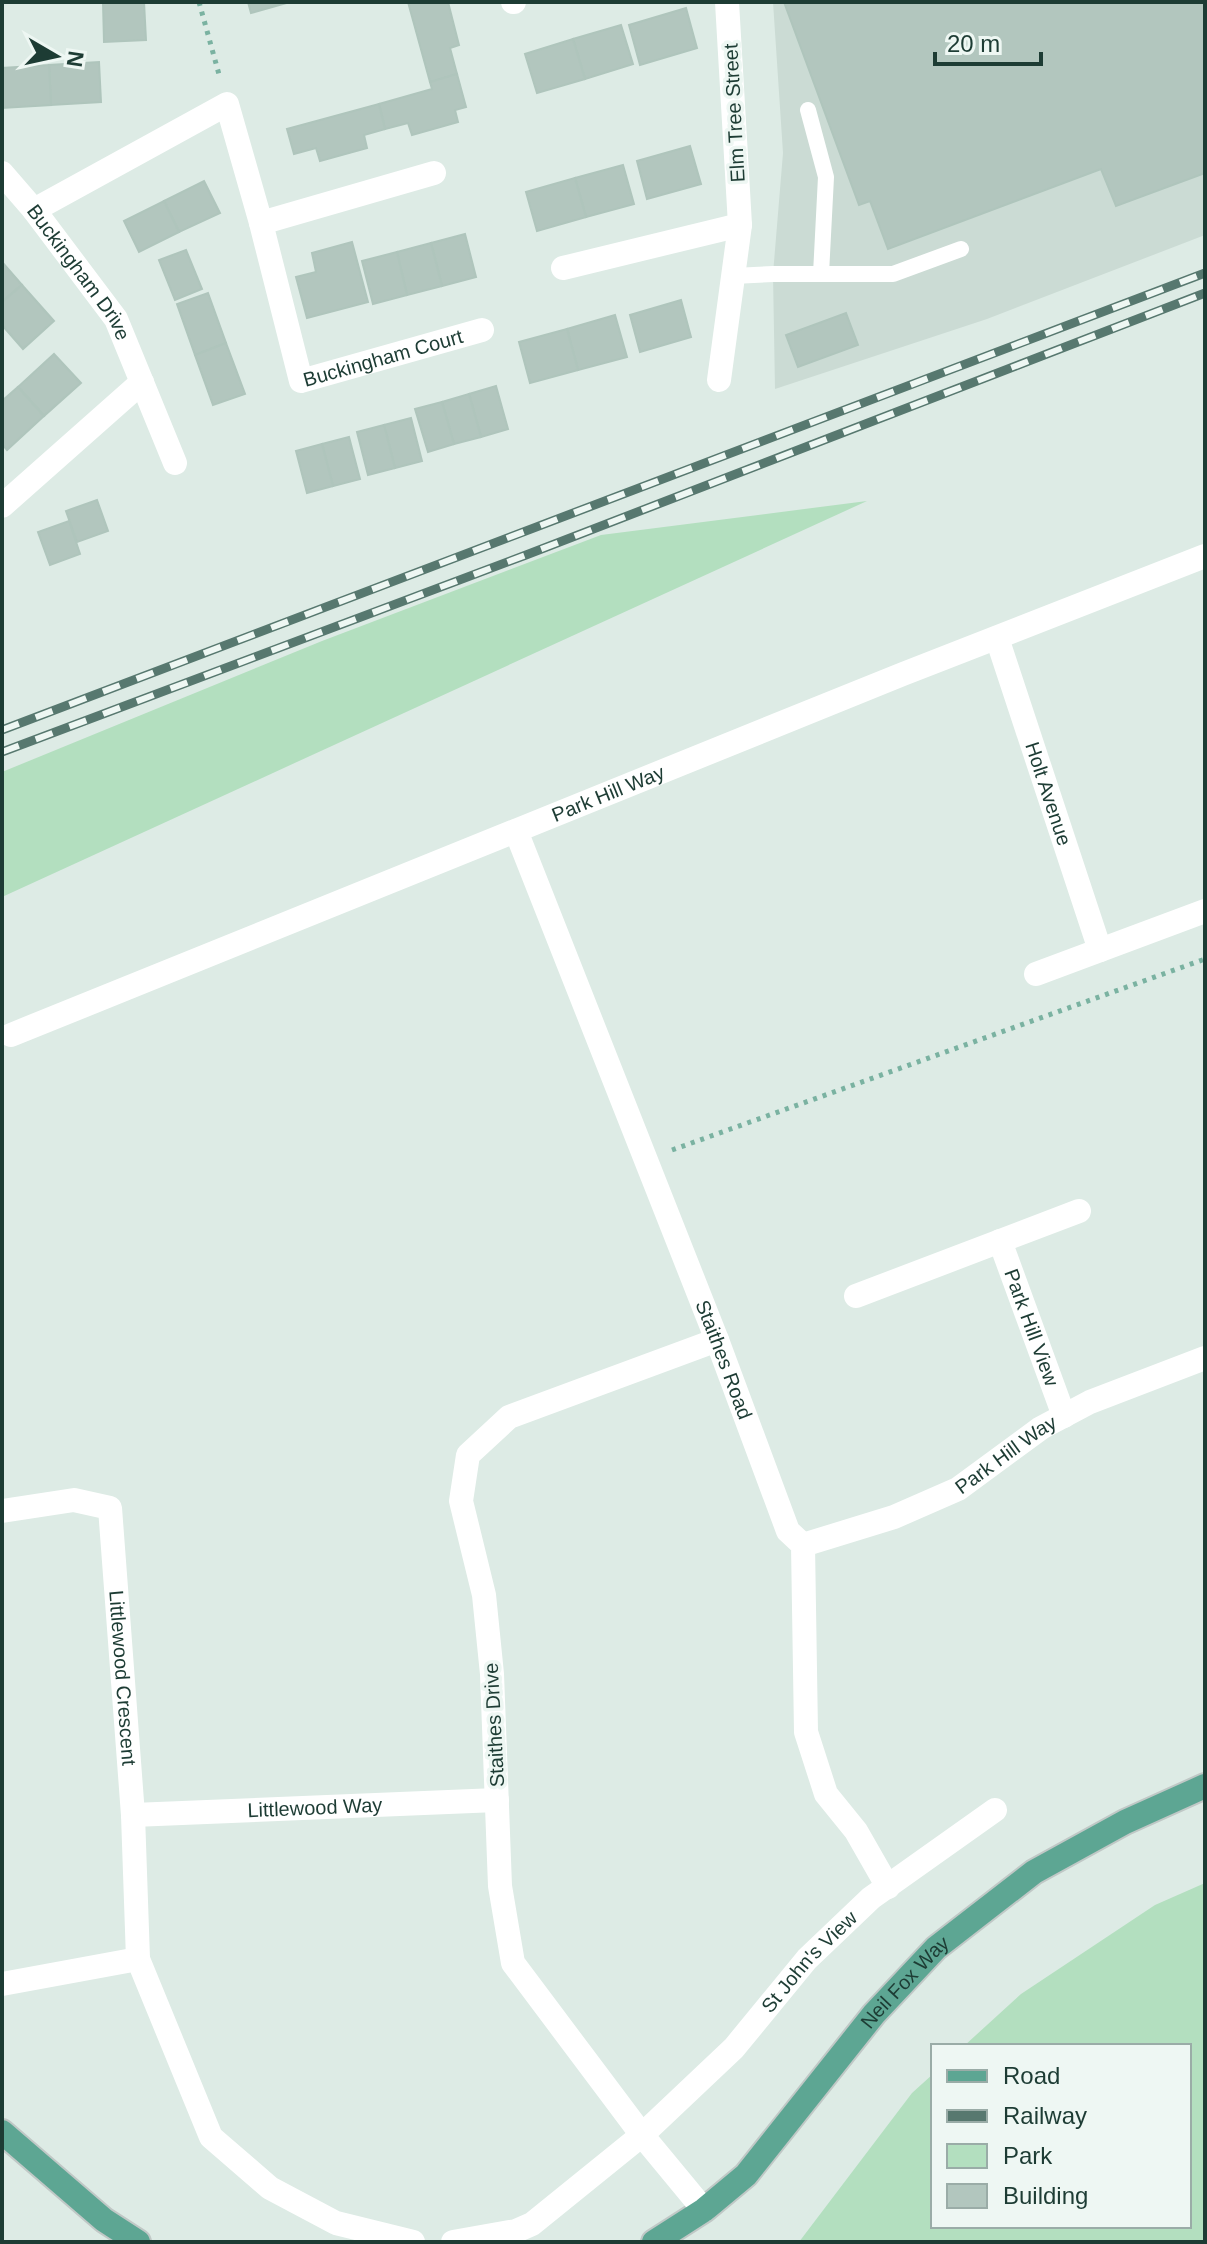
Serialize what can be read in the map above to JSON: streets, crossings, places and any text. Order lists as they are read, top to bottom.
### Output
{
  "streets": {
    "main road": ["Neil Fox Way"],
    "street": [
      "Elm Tree Street",
      "Buckingham Drive",
      "Buckingham Court",
      "Park Hill Way",
      "Holt Avenue",
      "Park Hill View",
      "Staithes Road",
      "Littlewood Crescent",
      "Staithes Drive",
      "Littlewood Way",
      "St John's View"
    ]
  },
  "crossings": [
    ["Park Hill Way", "Holt Avenue"],
    ["Park Hill Way", "Park Hill View"],
    ["Park Hill Way", "Staithes Road"],
    ["Staithes Road", "Staithes Drive"],
    ["Littlewood Crescent", "Littlewood Way"],
    ["Staithes Drive", "Littlewood Way"],
    ["Staithes Drive", "St John's View"],
    ["Staithes Drive", "Neil Fox Way"]
  ],
  "legend": [
    "Road",
    "Railway",
    "Park",
    "Building"
  ],
  "scale_bar": "20 m",
  "north": "right"
}
